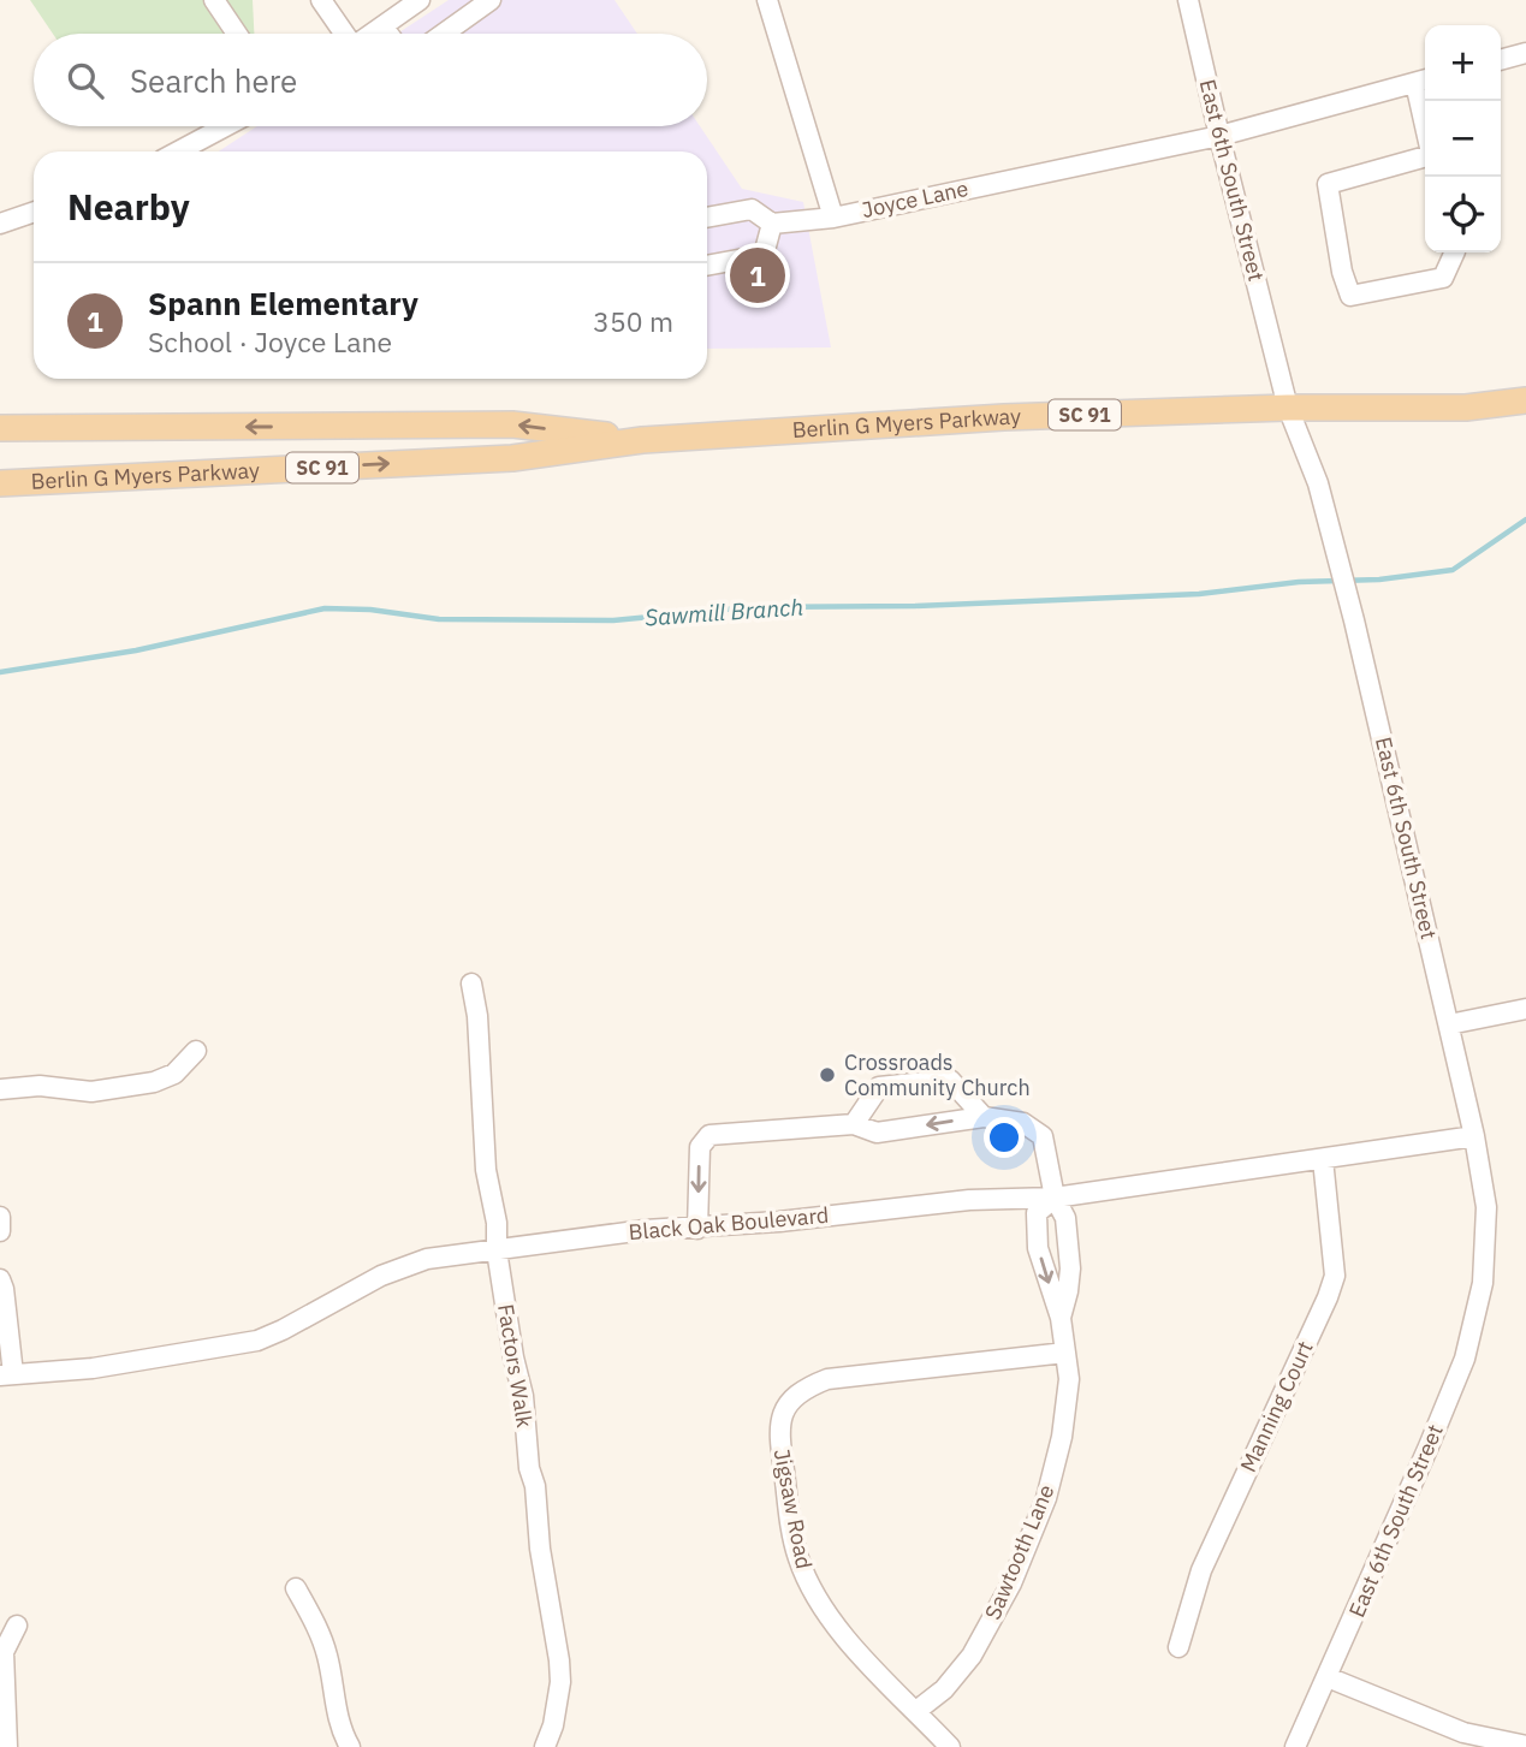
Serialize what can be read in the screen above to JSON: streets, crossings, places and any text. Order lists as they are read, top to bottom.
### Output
{
  "streets": {
    "main road": ["SC 91", "Berlin G Myers Parkway"],
    "street": [
      "East 6th South Street",
      "Joyce Lane",
      "Black Oak Boulevard",
      "Factors Walk",
      "Manning Court",
      "Jigsaw Road",
      "Sawtooth Lane"
    ]
  },
  "crossings": [
    ["East 6th South Street", "Joyce Lane"],
    ["East 6th South Street", "Berlin G Myers Parkway"],
    ["East 6th South Street", "Black Oak Boulevard"],
    ["Black Oak Boulevard", "Factors Walk"],
    ["Black Oak Boulevard", "Manning Court"],
    ["Black Oak Boulevard", "Sawtooth Lane"],
    ["Jigsaw Road", "Sawtooth Lane"]
  ],
  "water": ["Sawmill Branch"],
  "places": ["Crossroads Community Church"],
  "page": {
    "map_buttons": ["+", "−"],
    "search": "Search here",
    "heading": "Nearby",
    "pins": "1",
    "list": [
      {
        "mark": "1",
        "name": "Spann Elementary",
        "note": "School · Joyce Lane",
        "value": "350 m"
      }
    ]
  }
}
